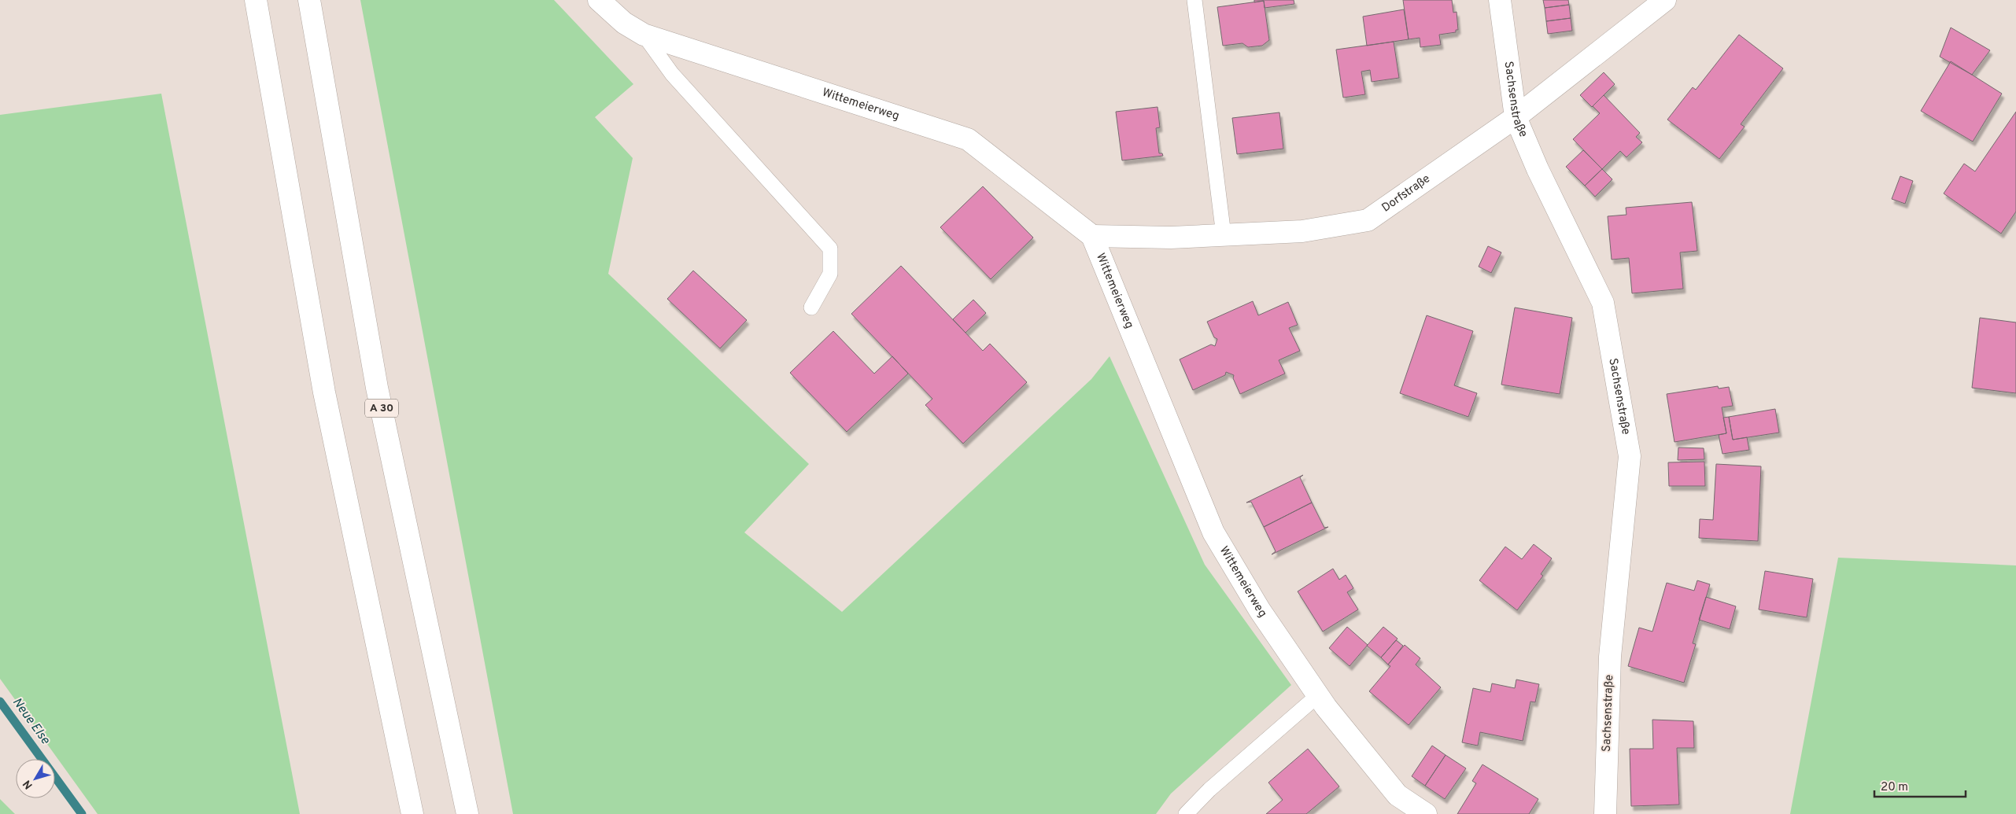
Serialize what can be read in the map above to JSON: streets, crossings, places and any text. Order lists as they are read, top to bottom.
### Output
{
  "streets": {
    "main road": [
      "Sachsenstraße",
      "Wittemeierweg",
      "Dorfstraße",
      "A 30"
    ]
  },
  "crossings": [
    ["Sachsenstraße", "Dorfstraße"],
    ["Wittemeierweg", "Dorfstraße"]
  ],
  "water": ["Neue Else"],
  "scale_bar": "20 m",
  "north": "bottom left"
}
